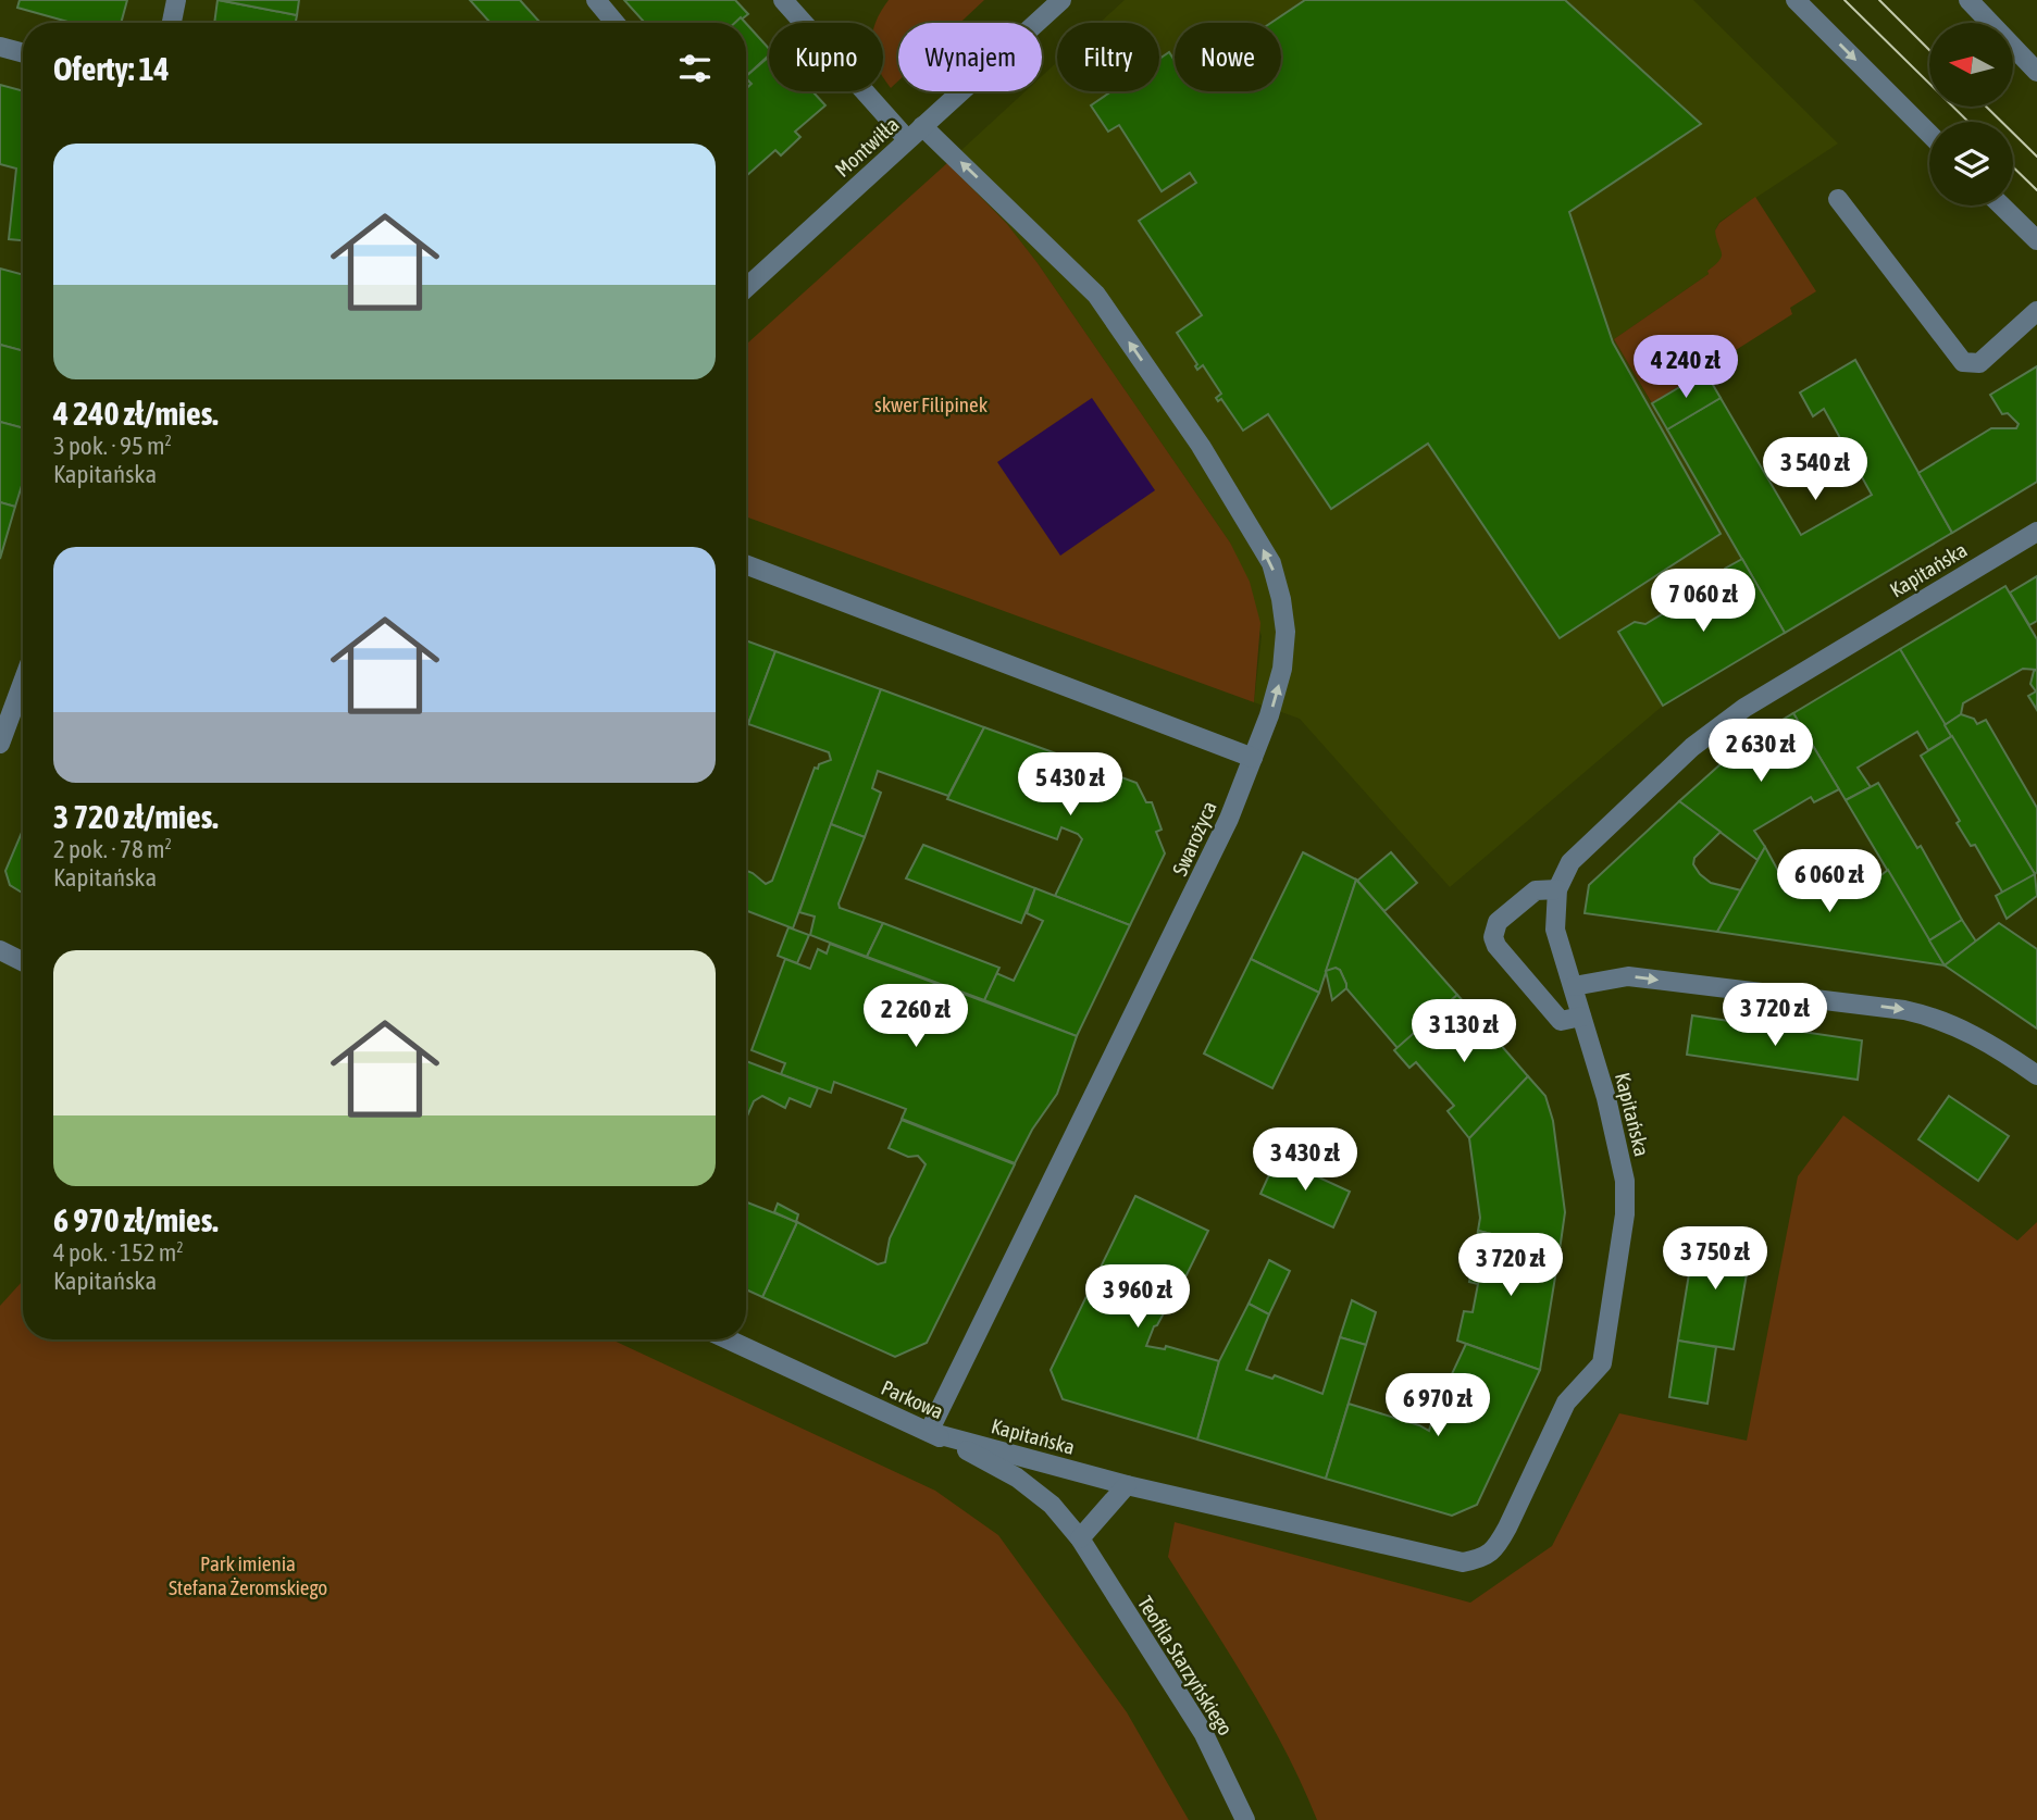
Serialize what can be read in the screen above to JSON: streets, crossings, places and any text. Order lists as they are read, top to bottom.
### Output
{
  "streets": {
    "street": [
      "Montwiłła",
      "Kapitańska",
      "Swarożyca",
      "Parkowa",
      "Teofila Starzyńskiego"
    ]
  },
  "crossings": [
    ["Montwiłła", "Swarożyca"],
    ["Kapitańska", "Swarożyca"],
    ["Kapitańska", "Parkowa"],
    ["Swarożyca", "Parkowa"],
    ["Parkowa", "Teofila Starzyńskiego"]
  ],
  "one_way": ["Swarożyca"],
  "parks": ["skwer Filipinek", "Park imienia Stefana Żeromskiego"],
  "north": "left",
  "page": {
    "chip": [
      "Kupno",
      "Wynajem",
      "Filtry",
      "Nowe"
    ],
    "heading": "Oferty: 14",
    "list": [
      {
        "name": "4 240 zł/mies.",
        "note": "3 pok. · 95 m² · Kapitańska"
      },
      {
        "name": "3 720 zł/mies.",
        "note": "2 pok. · 78 m² · Kapitańska"
      },
      {
        "name": "6 970 zł/mies.",
        "note": "4 pok. · 152 m² · Kapitańska"
      }
    ],
    "price": [
      "4 240 zł",
      "3 540 zł",
      "7 060 zł",
      "2 630 zł",
      "5 430 zł",
      "6 060 zł",
      "3 720 zł",
      "2 260 zł",
      "3 130 zł",
      "3 430 zł",
      "3 750 zł",
      "3 720 zł",
      "3 960 zł",
      "6 970 zł"
    ]
  }
}
